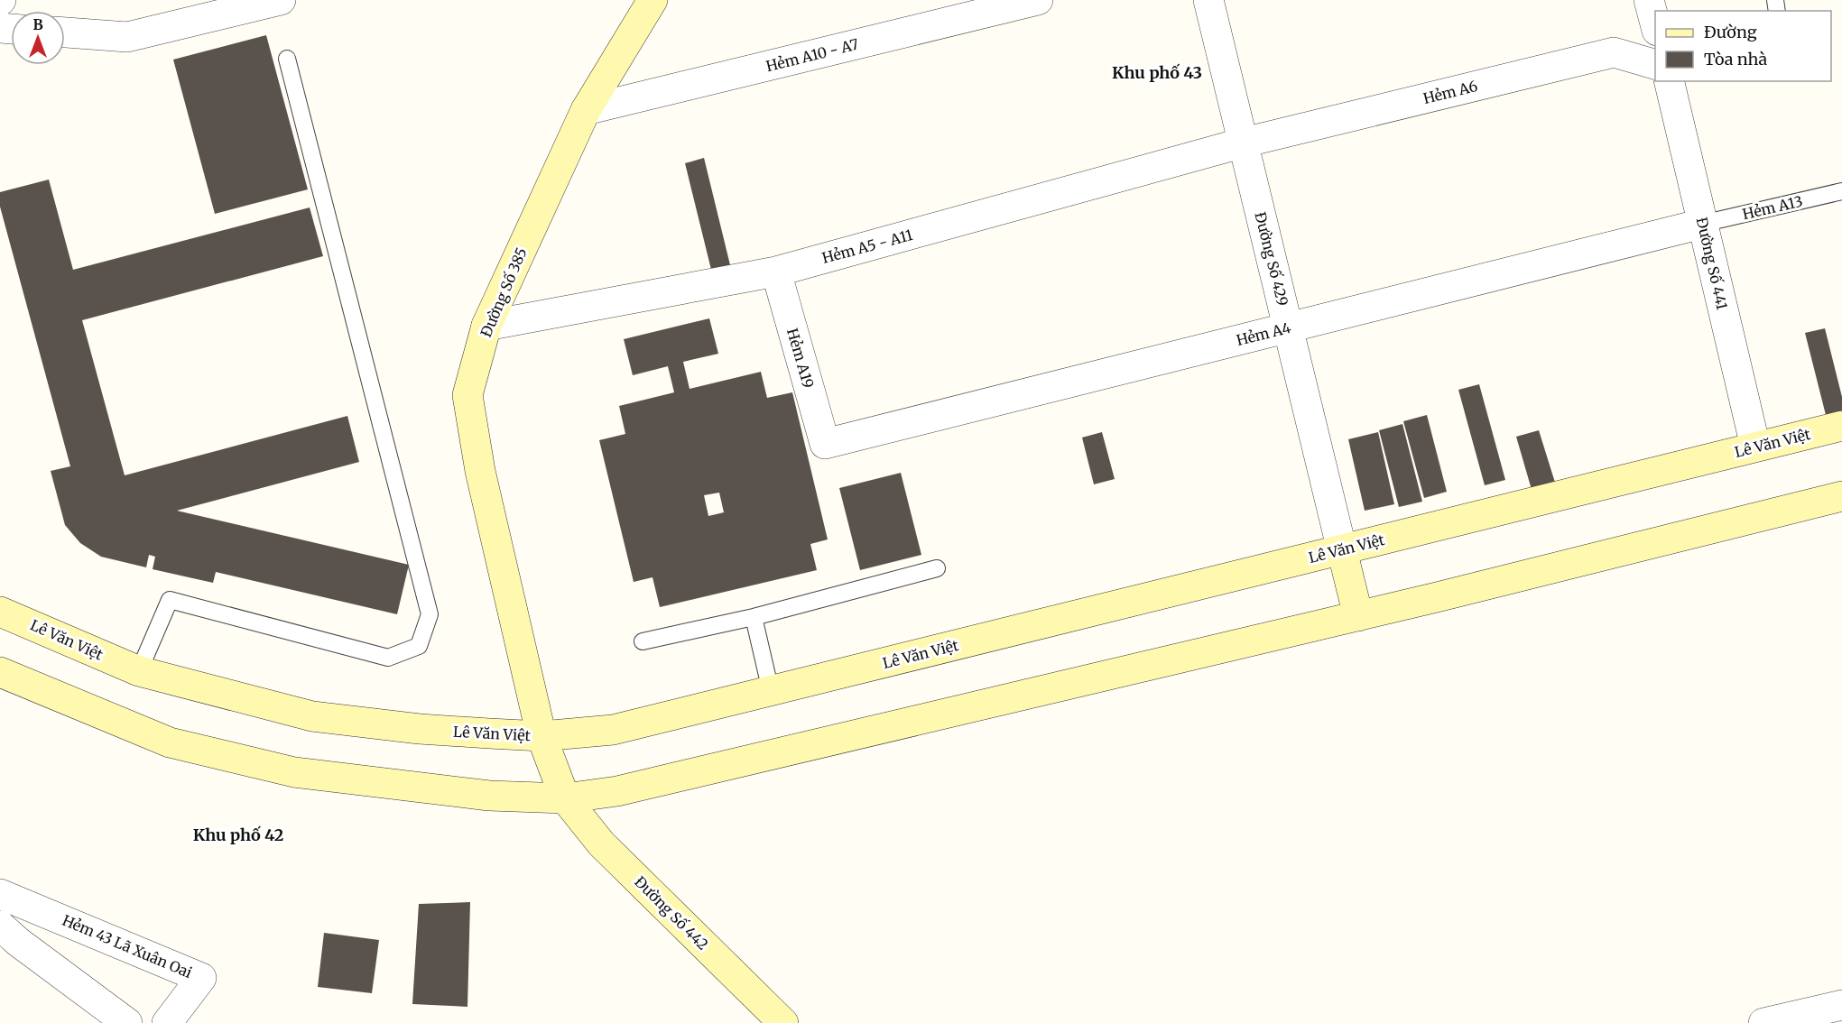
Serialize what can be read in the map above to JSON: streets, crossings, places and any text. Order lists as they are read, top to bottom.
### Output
{
  "streets": {
    "main road": ["Đường Số 385", "Lê Văn Việt", "Đường Số 442"],
    "street": [
      "Hẻm A10 - A7",
      "Hẻm A6",
      "Hẻm A5 - A11",
      "Đường Số 429",
      "Đường Số 441",
      "Hẻm A4",
      "Hẻm A19",
      "Hẻm 43 Lã Xuân Oai"
    ],
    "lane": ["Hẻm A13"]
  },
  "crossings": [
    ["Hẻm A10 - A7", "Đường Số 385"],
    ["Hẻm A6", "Hẻm A5 - A11"],
    ["Hẻm A6", "Đường Số 429"],
    ["Hẻm A13", "Đường Số 441"],
    ["Hẻm A13", "Hẻm A4"],
    ["Hẻm A5 - A11", "Đường Số 429"],
    ["Hẻm A5 - A11", "Đường Số 385"],
    ["Hẻm A5 - A11", "Hẻm A19"],
    ["Đường Số 429", "Hẻm A4"],
    ["Đường Số 429", "Lê Văn Việt"],
    ["Đường Số 441", "Hẻm A4"],
    ["Đường Số 441", "Lê Văn Việt"],
    ["Đường Số 385", "Lê Văn Việt"],
    ["Đường Số 385", "Đường Số 442"],
    ["Hẻm A4", "Hẻm A19"]
  ],
  "districts": ["Khu phố 43", "Khu phố 42"],
  "legend": ["Đường", "Tòa nhà"],
  "north": "top"
}
